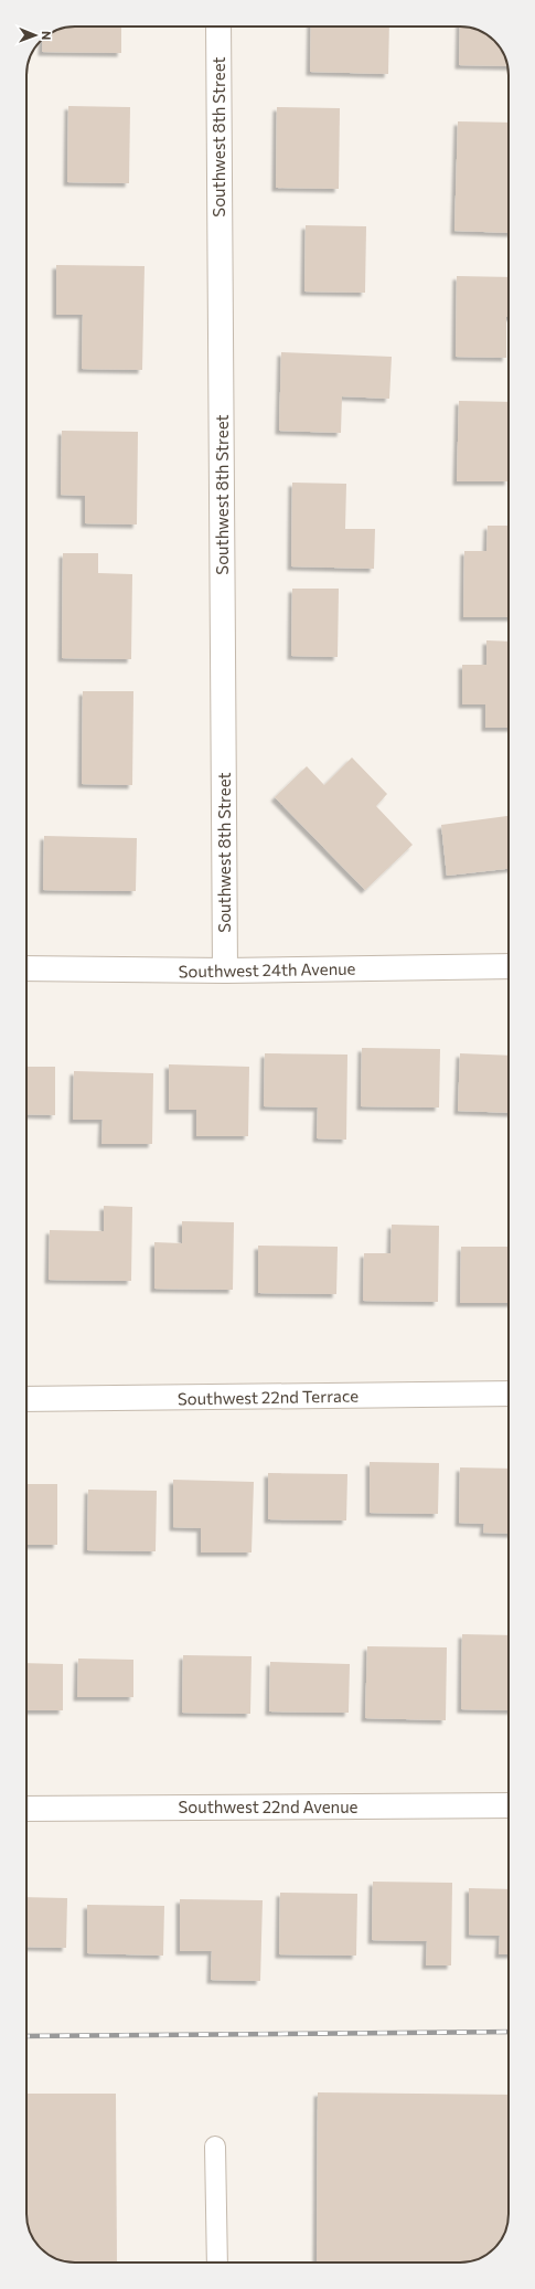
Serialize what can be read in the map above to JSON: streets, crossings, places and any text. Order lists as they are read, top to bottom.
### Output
{
  "streets": {
    "street": [
      "Southwest 8th Street",
      "Southwest 24th Avenue",
      "Southwest 22nd Terrace",
      "Southwest 22nd Avenue"
    ]
  },
  "crossings": [
    ["Southwest 8th Street", "Southwest 24th Avenue"]
  ],
  "north": "right"
}
